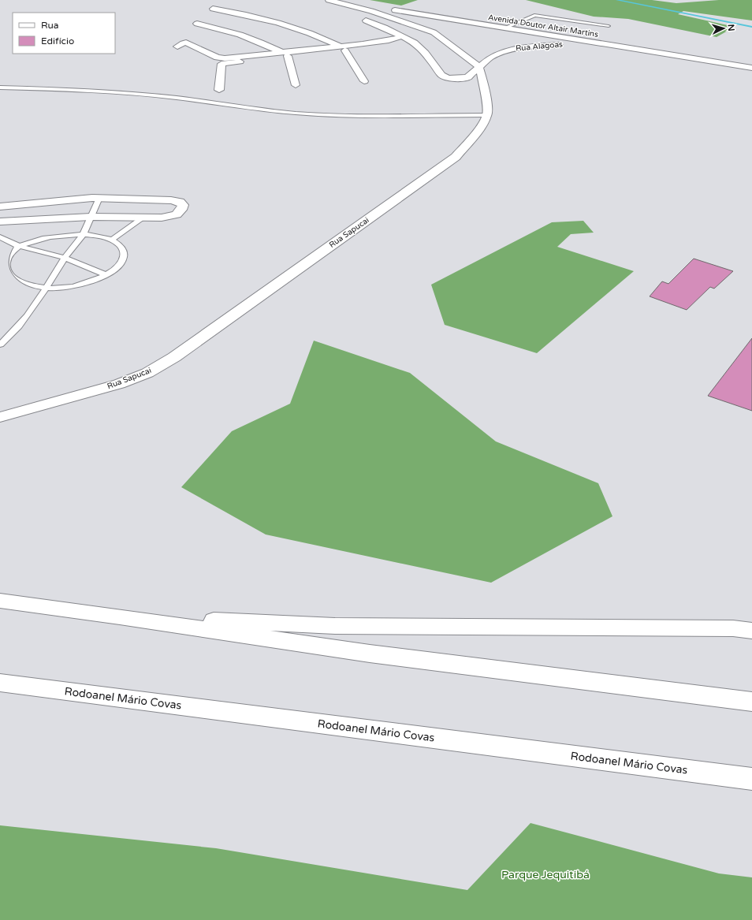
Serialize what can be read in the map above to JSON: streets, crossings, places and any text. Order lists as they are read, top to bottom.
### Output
{
  "streets": {
    "main road": [
      "Avenida Doutor Altair Martins",
      "Rua Alagoas",
      "Rua Sapucai",
      "Rodoanel Mário Covas"
    ]
  },
  "crossings": [
    ["Avenida Doutor Altair Martins", "Rua Alagoas"]
  ],
  "parks": ["Parque Jequitibá"],
  "legend": ["Rua", "Edifício"],
  "north": "right"
}
